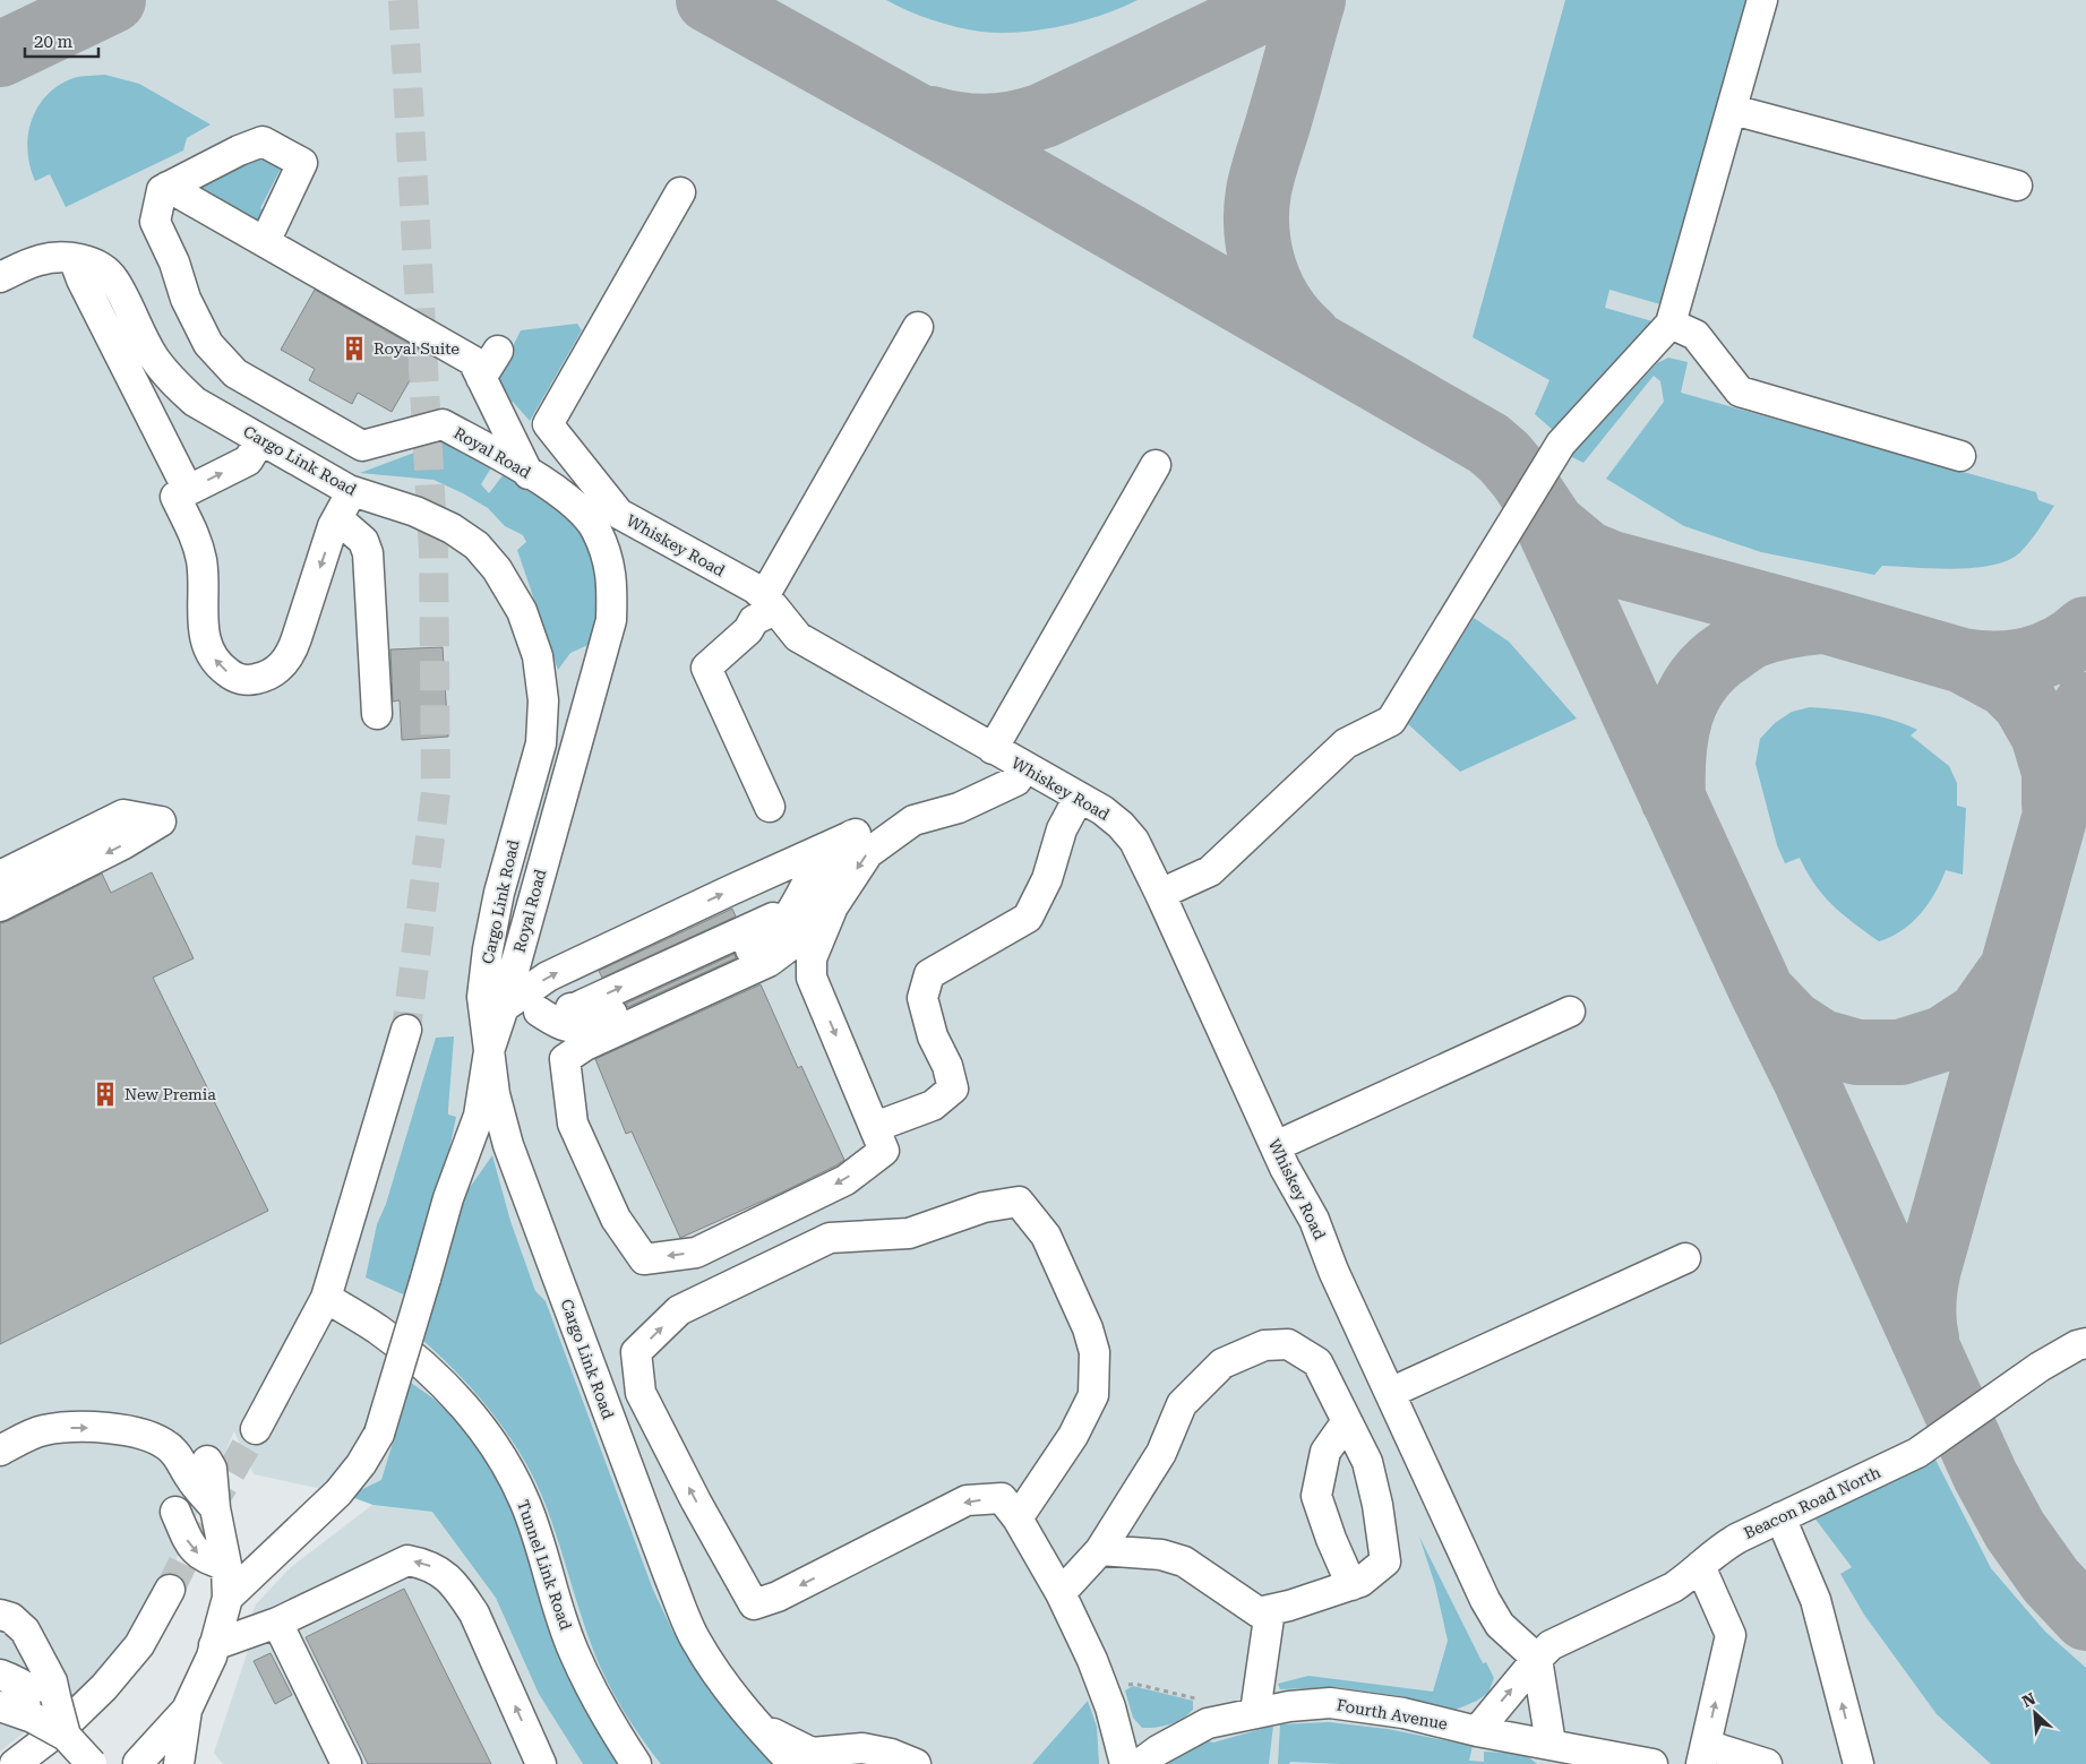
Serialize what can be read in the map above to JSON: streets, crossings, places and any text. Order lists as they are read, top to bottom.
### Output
{
  "streets": {
    "lane": [
      "Royal Road",
      "Cargo Link Road",
      "Whiskey Road",
      "Beacon Road North",
      "Tunnel Link Road",
      "Fourth Avenue"
    ]
  },
  "crossings": [
    ["Royal Road", "Cargo Link Road"],
    ["Whiskey Road", "Beacon Road North"],
    ["Beacon Road North", "Fourth Avenue"]
  ],
  "places": {
    "building": ["Royal Suite", "New Premia"]
  },
  "scale_bar": "20 m",
  "north": "top left"
}
